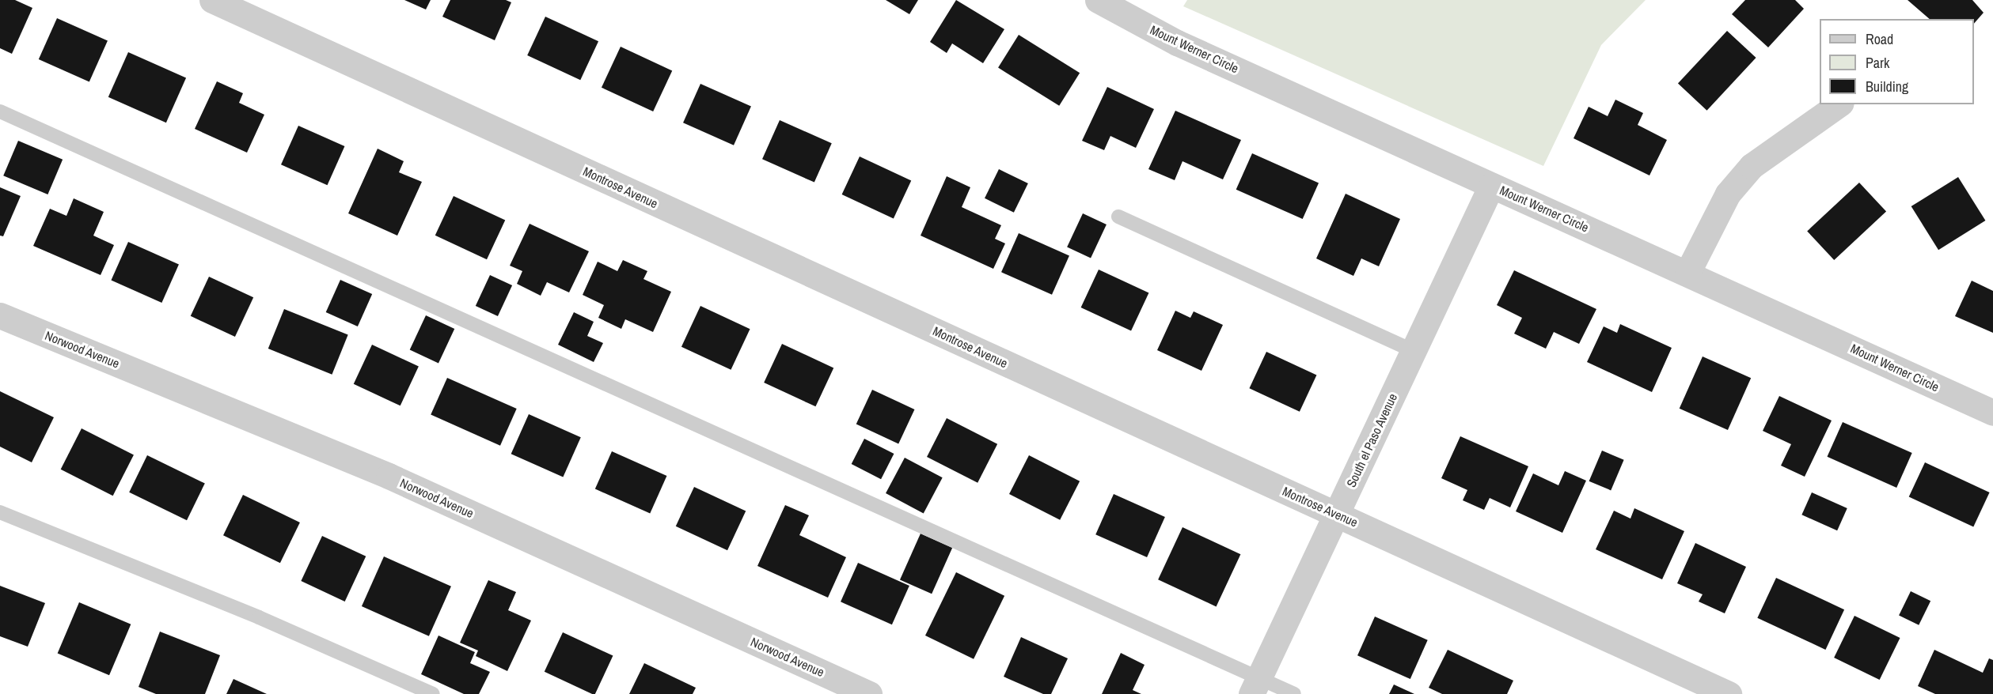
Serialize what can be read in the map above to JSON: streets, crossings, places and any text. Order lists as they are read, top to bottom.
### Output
{
  "streets": {
    "street": [
      "Mount Werner Circle",
      "Montrose Avenue",
      "Norwood Avenue",
      "South el Paso Avenue"
    ]
  },
  "crossings": [
    ["Mount Werner Circle", "South el Paso Avenue"],
    ["Montrose Avenue", "South el Paso Avenue"]
  ],
  "legend": ["Road", "Park", "Building"]
}
